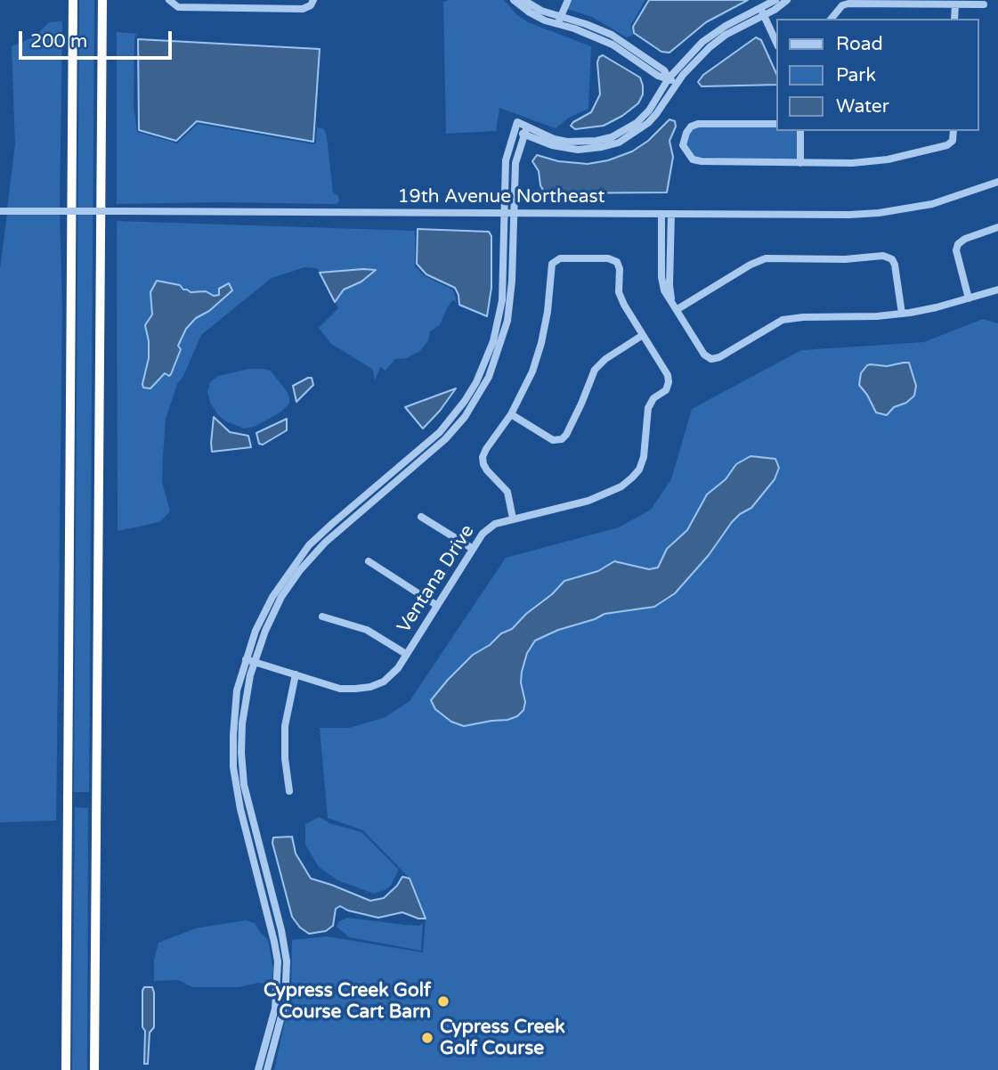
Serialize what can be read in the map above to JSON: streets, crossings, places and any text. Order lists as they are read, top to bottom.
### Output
{
  "streets": {
    "street": ["19th Avenue Northeast", "Ventana Drive"]
  },
  "places": ["Cypress Creek Golf Course Cart Barn", "Cypress Creek Golf Course"],
  "legend": ["Road", "Park", "Water"],
  "scale_bar": "200 m"
}
